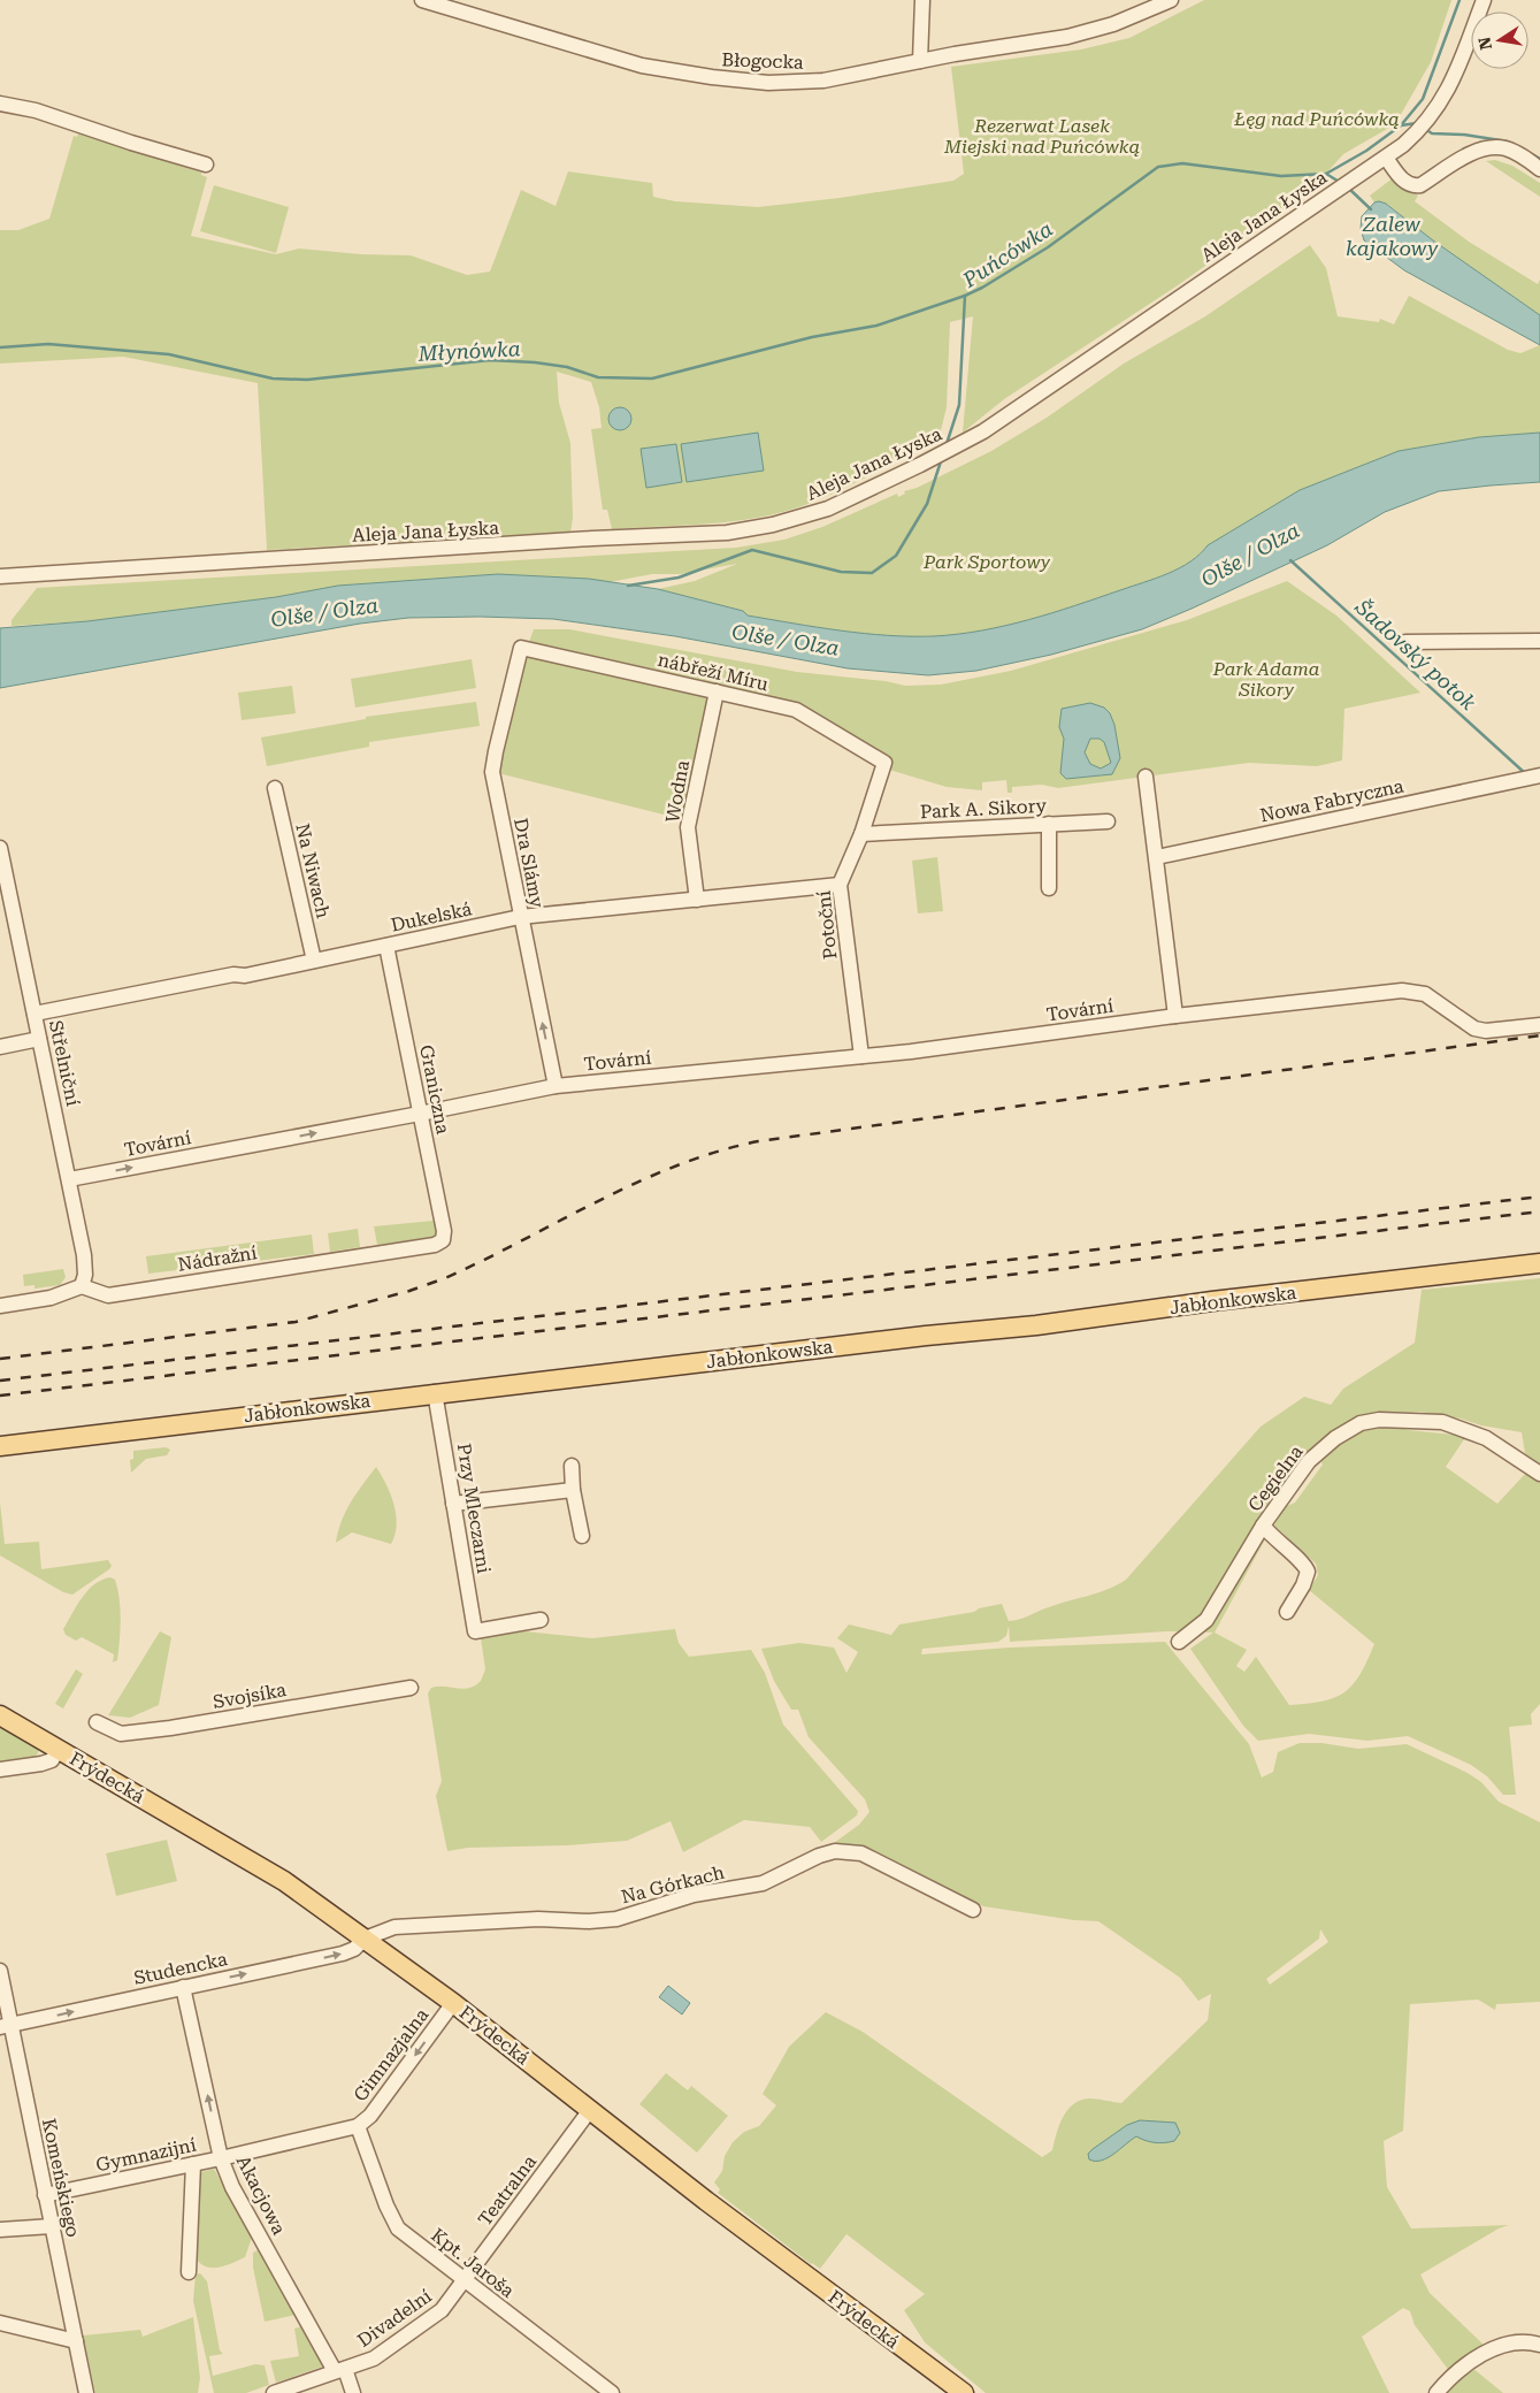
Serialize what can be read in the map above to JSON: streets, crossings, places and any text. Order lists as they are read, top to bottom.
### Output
{
  "streets": {
    "main road": ["Jabłonkowska", "Frýdecká"],
    "street": [
      "Błogocka",
      "Aleja Jana Łyska",
      "nábřeží Míru",
      "Wodna",
      "Nowa Fabryczna",
      "Park A. Sikory",
      "Dra Slámy",
      "Na Niwach",
      "Dukelská",
      "Potoční",
      "Tovární",
      "Střelniční",
      "Graniczna",
      "Nádražní",
      "Cegielna",
      "Przy Mleczarni",
      "Svojsíka",
      "Na Górkach",
      "Studencka",
      "Gimnazjalna",
      "Gymnazijní",
      "Komeńskiego",
      "Teatralna",
      "Akacjowa",
      "Kpt. Jaroša",
      "Divadelní"
    ]
  },
  "crossings": [
    ["nábřeží Míru", "Wodna"],
    ["nábřeží Míru", "Dra Slámy"],
    ["nábřeží Míru", "Potoční"],
    ["Wodna", "Dukelská"],
    ["Park A. Sikory", "Potoční"],
    ["Dra Slámy", "Dukelská"],
    ["Dra Slámy", "Tovární"],
    ["Na Niwach", "Dukelská"],
    ["Dukelská", "Potoční"],
    ["Dukelská", "Střelniční"],
    ["Dukelská", "Graniczna"],
    ["Potoční", "Tovární"],
    ["Tovární", "Střelniční"],
    ["Tovární", "Graniczna"],
    ["Střelniční", "Nádražní"],
    ["Graniczna", "Nádražní"],
    ["Jabłonkowska", "Przy Mleczarni"],
    ["Frýdecká", "Na Górkach"],
    ["Frýdecká", "Studencka"],
    ["Frýdecká", "Gimnazjalna"],
    ["Frýdecká", "Teatralna"],
    ["Na Górkach", "Studencka"],
    ["Studencka", "Komeńskiego"],
    ["Studencka", "Akacjowa"],
    ["Gimnazjalna", "Gymnazijní"],
    ["Gimnazjalna", "Kpt. Jaroša"],
    ["Gymnazijní", "Komeńskiego"],
    ["Gymnazijní", "Akacjowa"],
    ["Gymnazijní", "Kpt. Jaroša"],
    ["Teatralna", "Kpt. Jaroša"],
    ["Teatralna", "Divadelní"],
    ["Akacjowa", "Divadelní"],
    ["Kpt. Jaroša", "Divadelní"]
  ],
  "one_way": [
    "Dra Slámy",
    "Studencka",
    "Gimnazjalna",
    "Akacjowa"
  ],
  "water": [
    "Zalew kajakowy",
    "Puńcówka",
    "Młynówka",
    "Olše / Olza",
    "Šadovský potok"
  ],
  "parks": [
    "Łęg nad Puńcówką",
    "Rezerwat Lasek Miejski nad Puńcówką",
    "Park Sportowy",
    "Park Adama Sikory"
  ],
  "north": "left"
}
